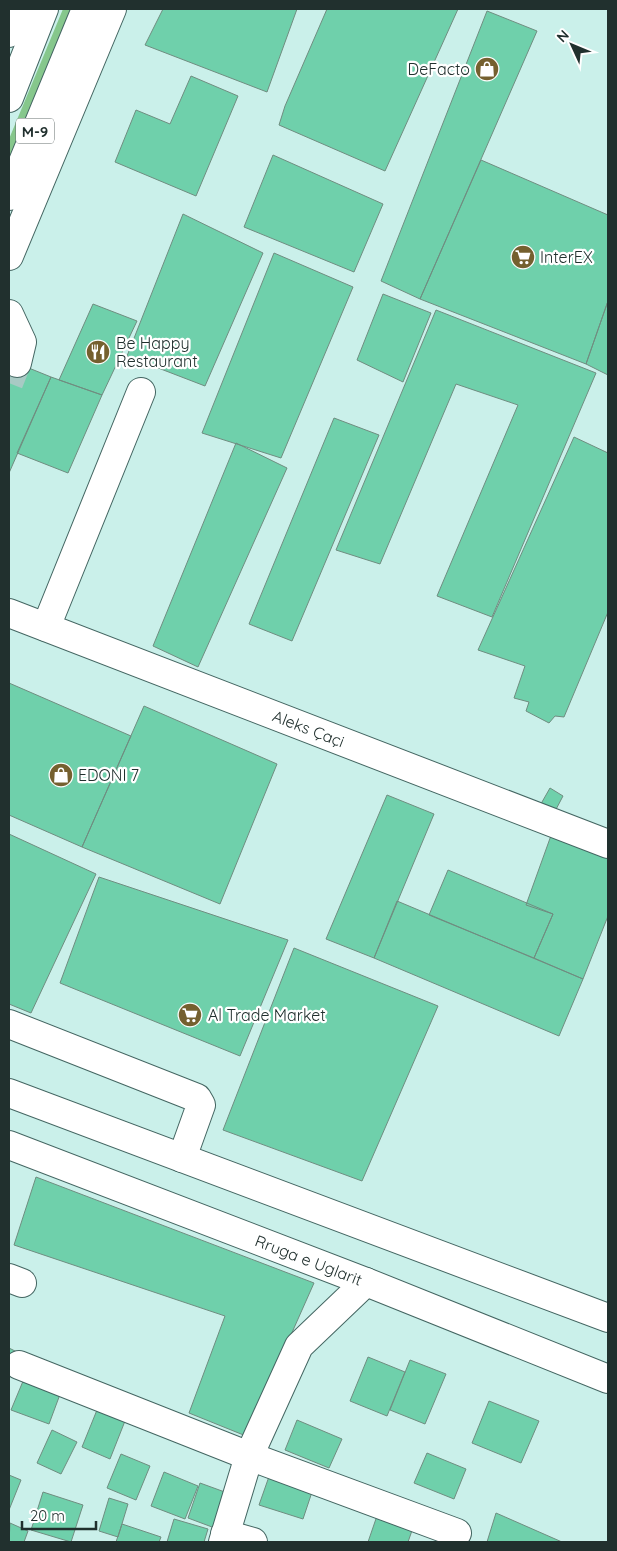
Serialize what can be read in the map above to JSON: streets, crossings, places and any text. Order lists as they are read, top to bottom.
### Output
{
  "streets": {
    "main road": ["M-9", "Aleks Çaçi", "Rruga e Uglarit"]
  },
  "places": {
    "shop": ["DeFacto", "EDONI 7"],
    "supermarket": ["InterEX", "Al Trade Market"],
    "restaurant": ["Be Happy Restaurant"]
  },
  "scale_bar": "20 m",
  "north": "top left"
}
